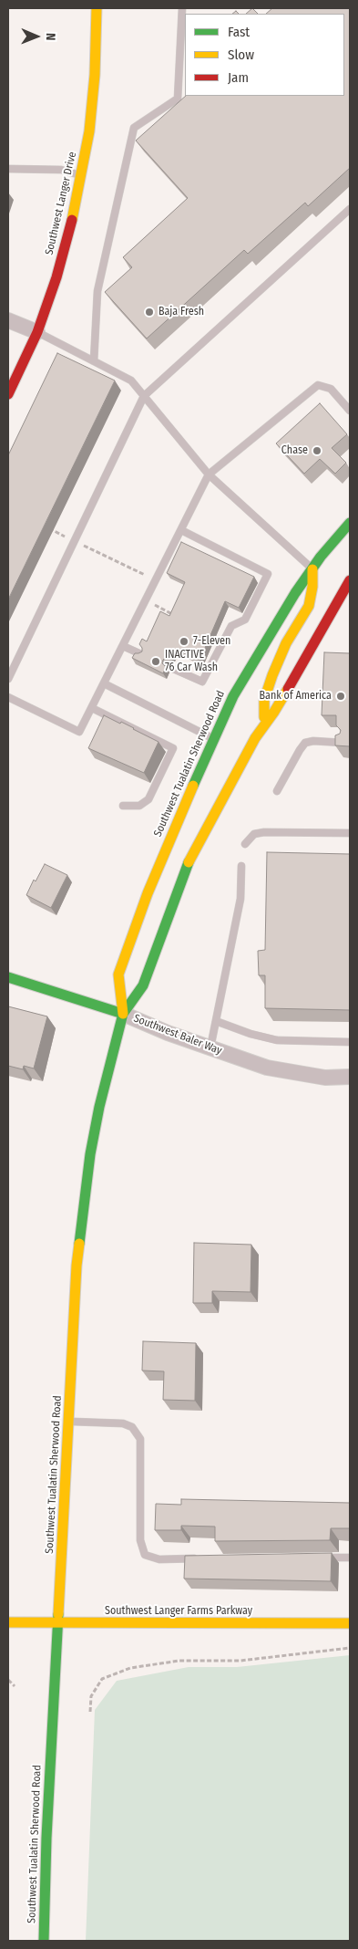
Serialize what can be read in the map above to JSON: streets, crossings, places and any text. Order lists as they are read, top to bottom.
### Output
{
  "streets": {
    "main road": [
      "Southwest Langer Drive",
      "Southwest Tualatin Sherwood Road",
      "Southwest Baler Way",
      "Southwest Langer Farms Parkway"
    ]
  },
  "crossings": [
    ["Southwest Tualatin Sherwood Road", "Southwest Baler Way"],
    ["Southwest Tualatin Sherwood Road", "Southwest Langer Farms Parkway"]
  ],
  "places": [
    "Baja Fresh",
    "Chase",
    "7-Eleven",
    "INACTIVE 76 Car Wash",
    "Bank of America"
  ],
  "legend": ["Fast", "Slow", "Jam"],
  "north": "right"
}
